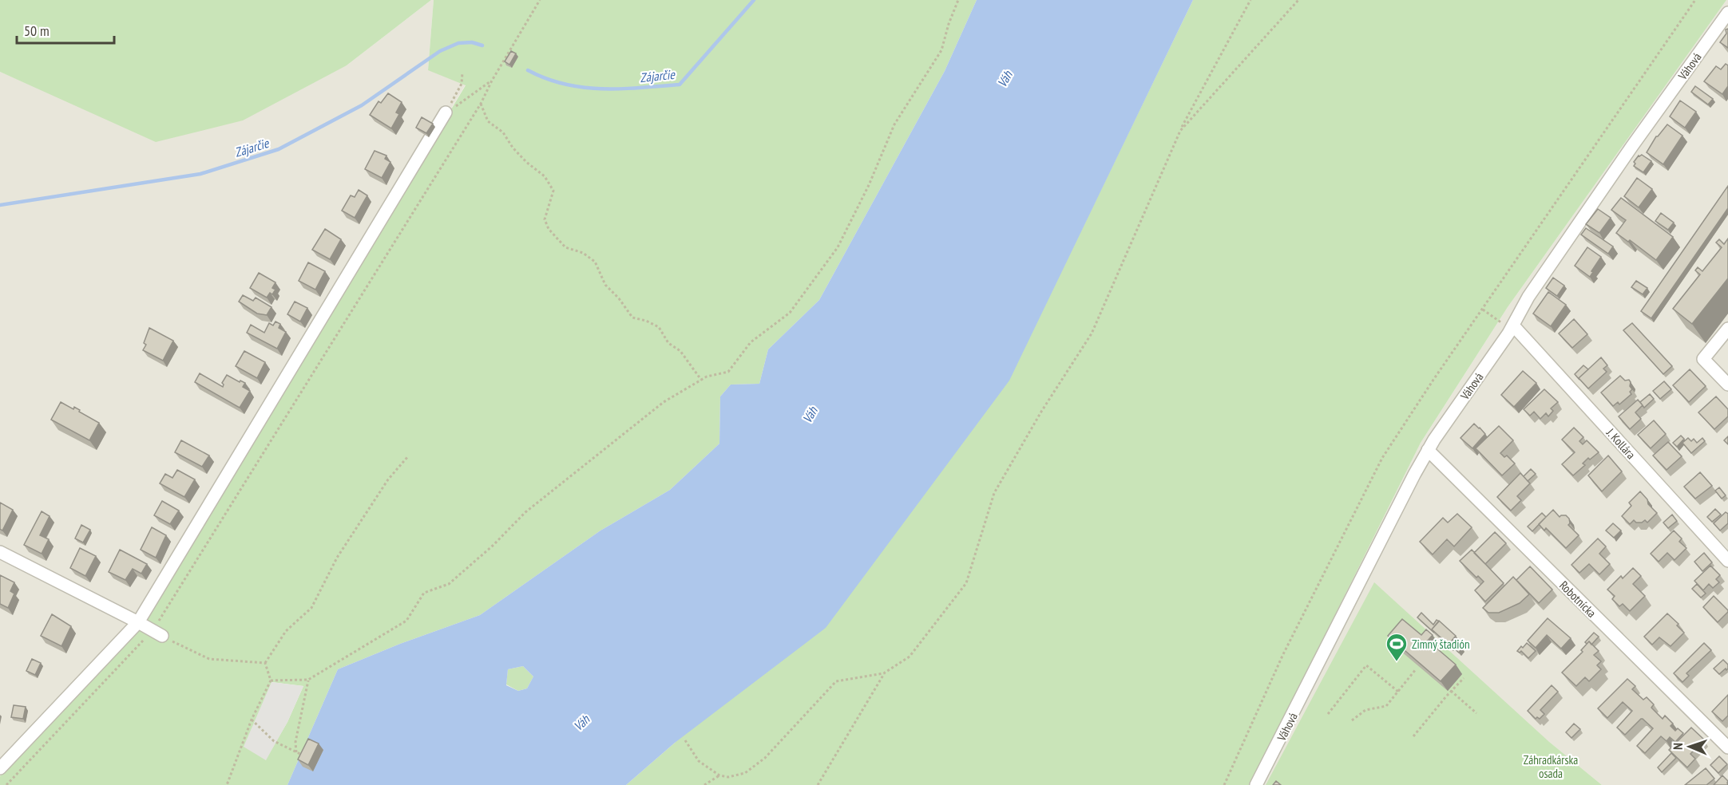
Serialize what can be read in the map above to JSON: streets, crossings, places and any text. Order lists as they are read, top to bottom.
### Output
{
  "streets": {
    "street": ["Váhová", "J. Kollára", "Robotnícka"]
  },
  "crossings": [
    ["Váhová", "J. Kollára"],
    ["Váhová", "Robotnícka"]
  ],
  "water": ["Zájarčie", "Váh"],
  "parks": ["Záhradkárska osada"],
  "places": {
    "sports": ["Zimný štadión"]
  },
  "scale_bar": "50 m",
  "north": "left"
}
